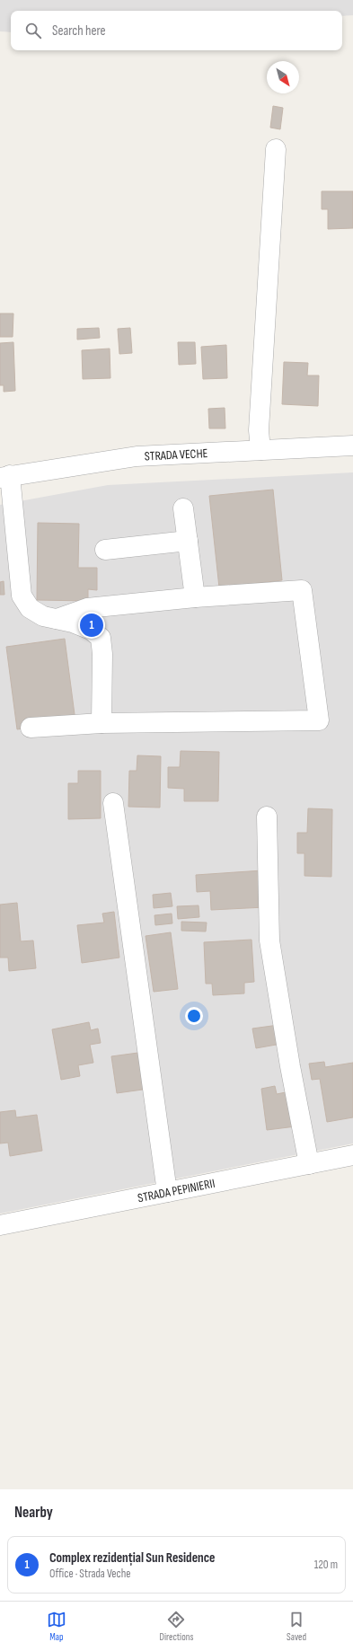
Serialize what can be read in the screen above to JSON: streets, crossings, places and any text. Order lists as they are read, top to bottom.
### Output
{
  "streets": {
    "street": ["STRADA VECHE", "STRADA PEPINIERII"]
  },
  "north": "bottom right",
  "page": {
    "search": "Search here",
    "pins": "1",
    "heading": "Nearby",
    "list": [
      {
        "mark": "1",
        "name": "Complex rezidențial Sun Residence",
        "note": "Office · Strada Veche",
        "value": "120 m"
      }
    ],
    "nav": ["Map", "Directions", "Saved"]
  }
}
